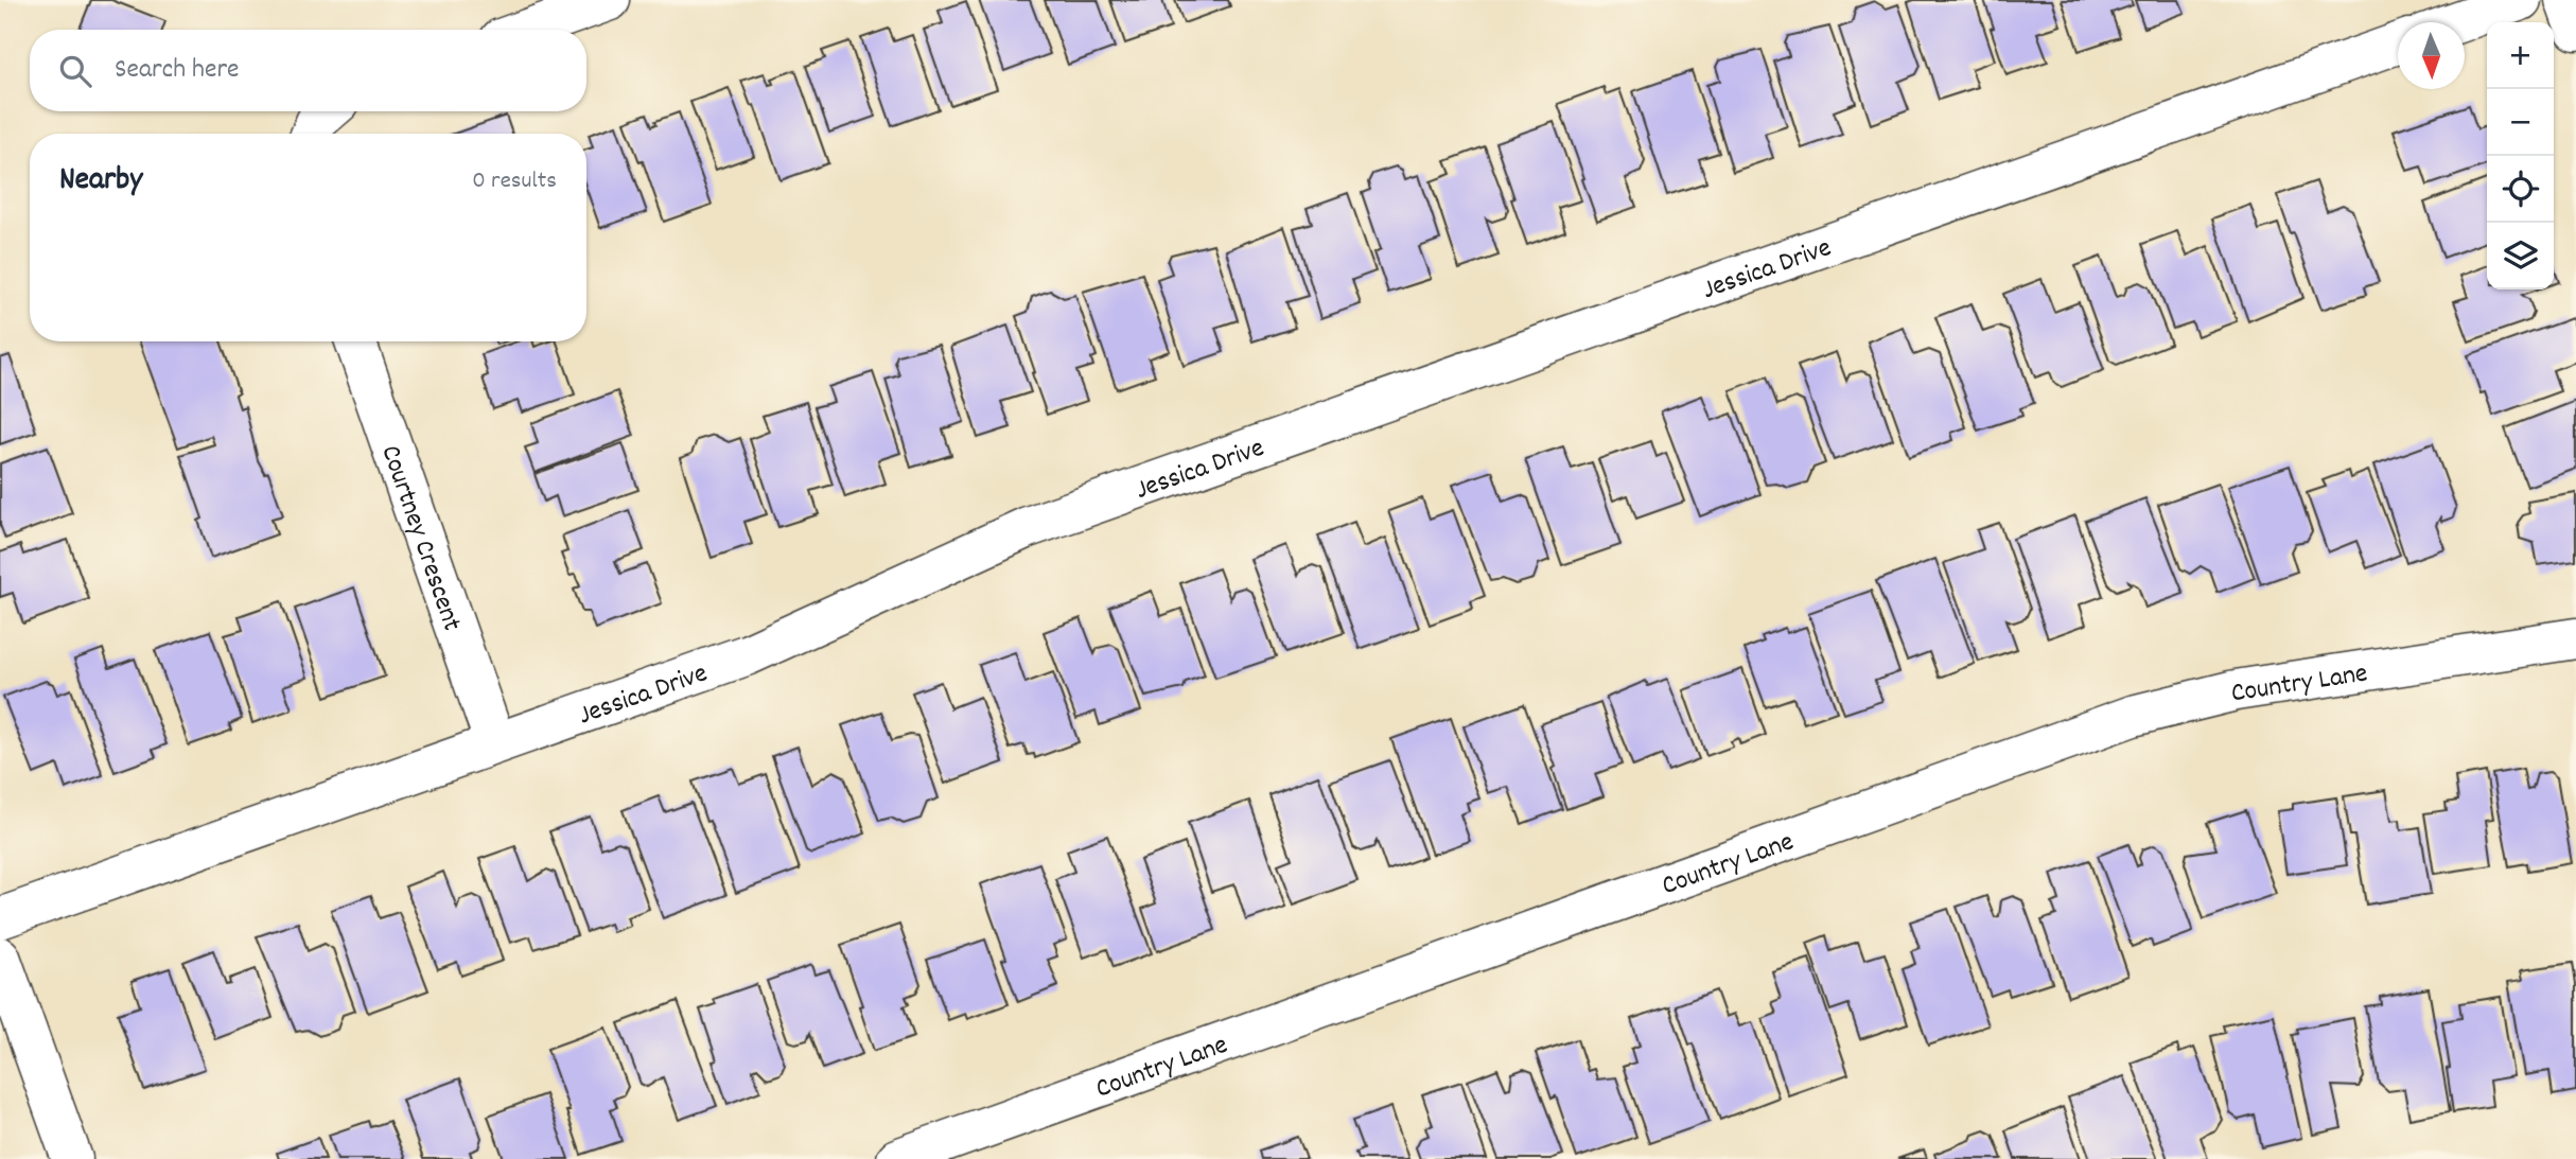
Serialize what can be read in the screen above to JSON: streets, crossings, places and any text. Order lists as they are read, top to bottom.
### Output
{
  "streets": {
    "street": ["Jessica Drive", "Courtney Crescent", "Country Lane"]
  },
  "crossings": [
    ["Jessica Drive", "Courtney Crescent"]
  ],
  "north": "bottom",
  "page": {
    "map_buttons": ["+", "−"],
    "search": "Search here",
    "heading": ["Nearby", "0 results"]
  }
}
